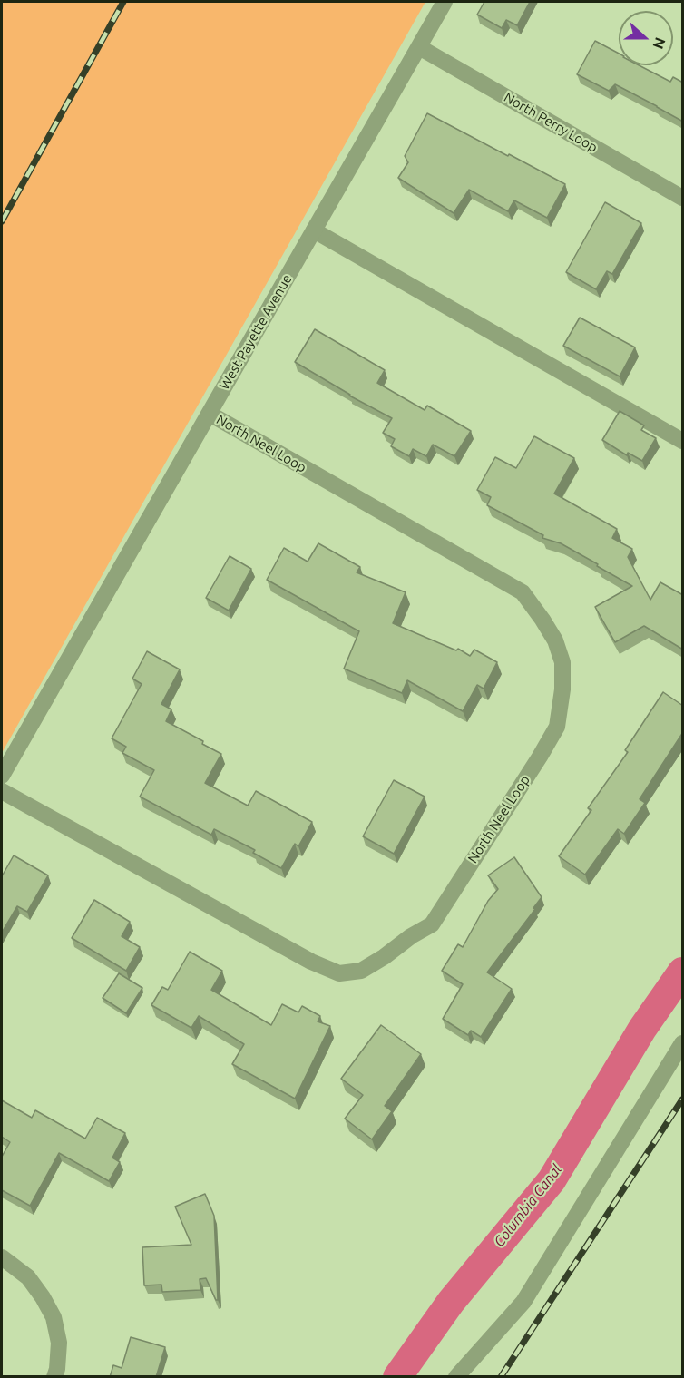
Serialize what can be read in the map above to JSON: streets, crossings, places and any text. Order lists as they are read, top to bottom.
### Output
{
  "streets": {
    "street": ["North Perry Loop", "West Payette Avenue", "North Neel Loop"]
  },
  "crossings": [
    ["North Perry Loop", "West Payette Avenue"],
    ["West Payette Avenue", "North Neel Loop"]
  ],
  "water": ["Columbia Canal"],
  "north": "right"
}
